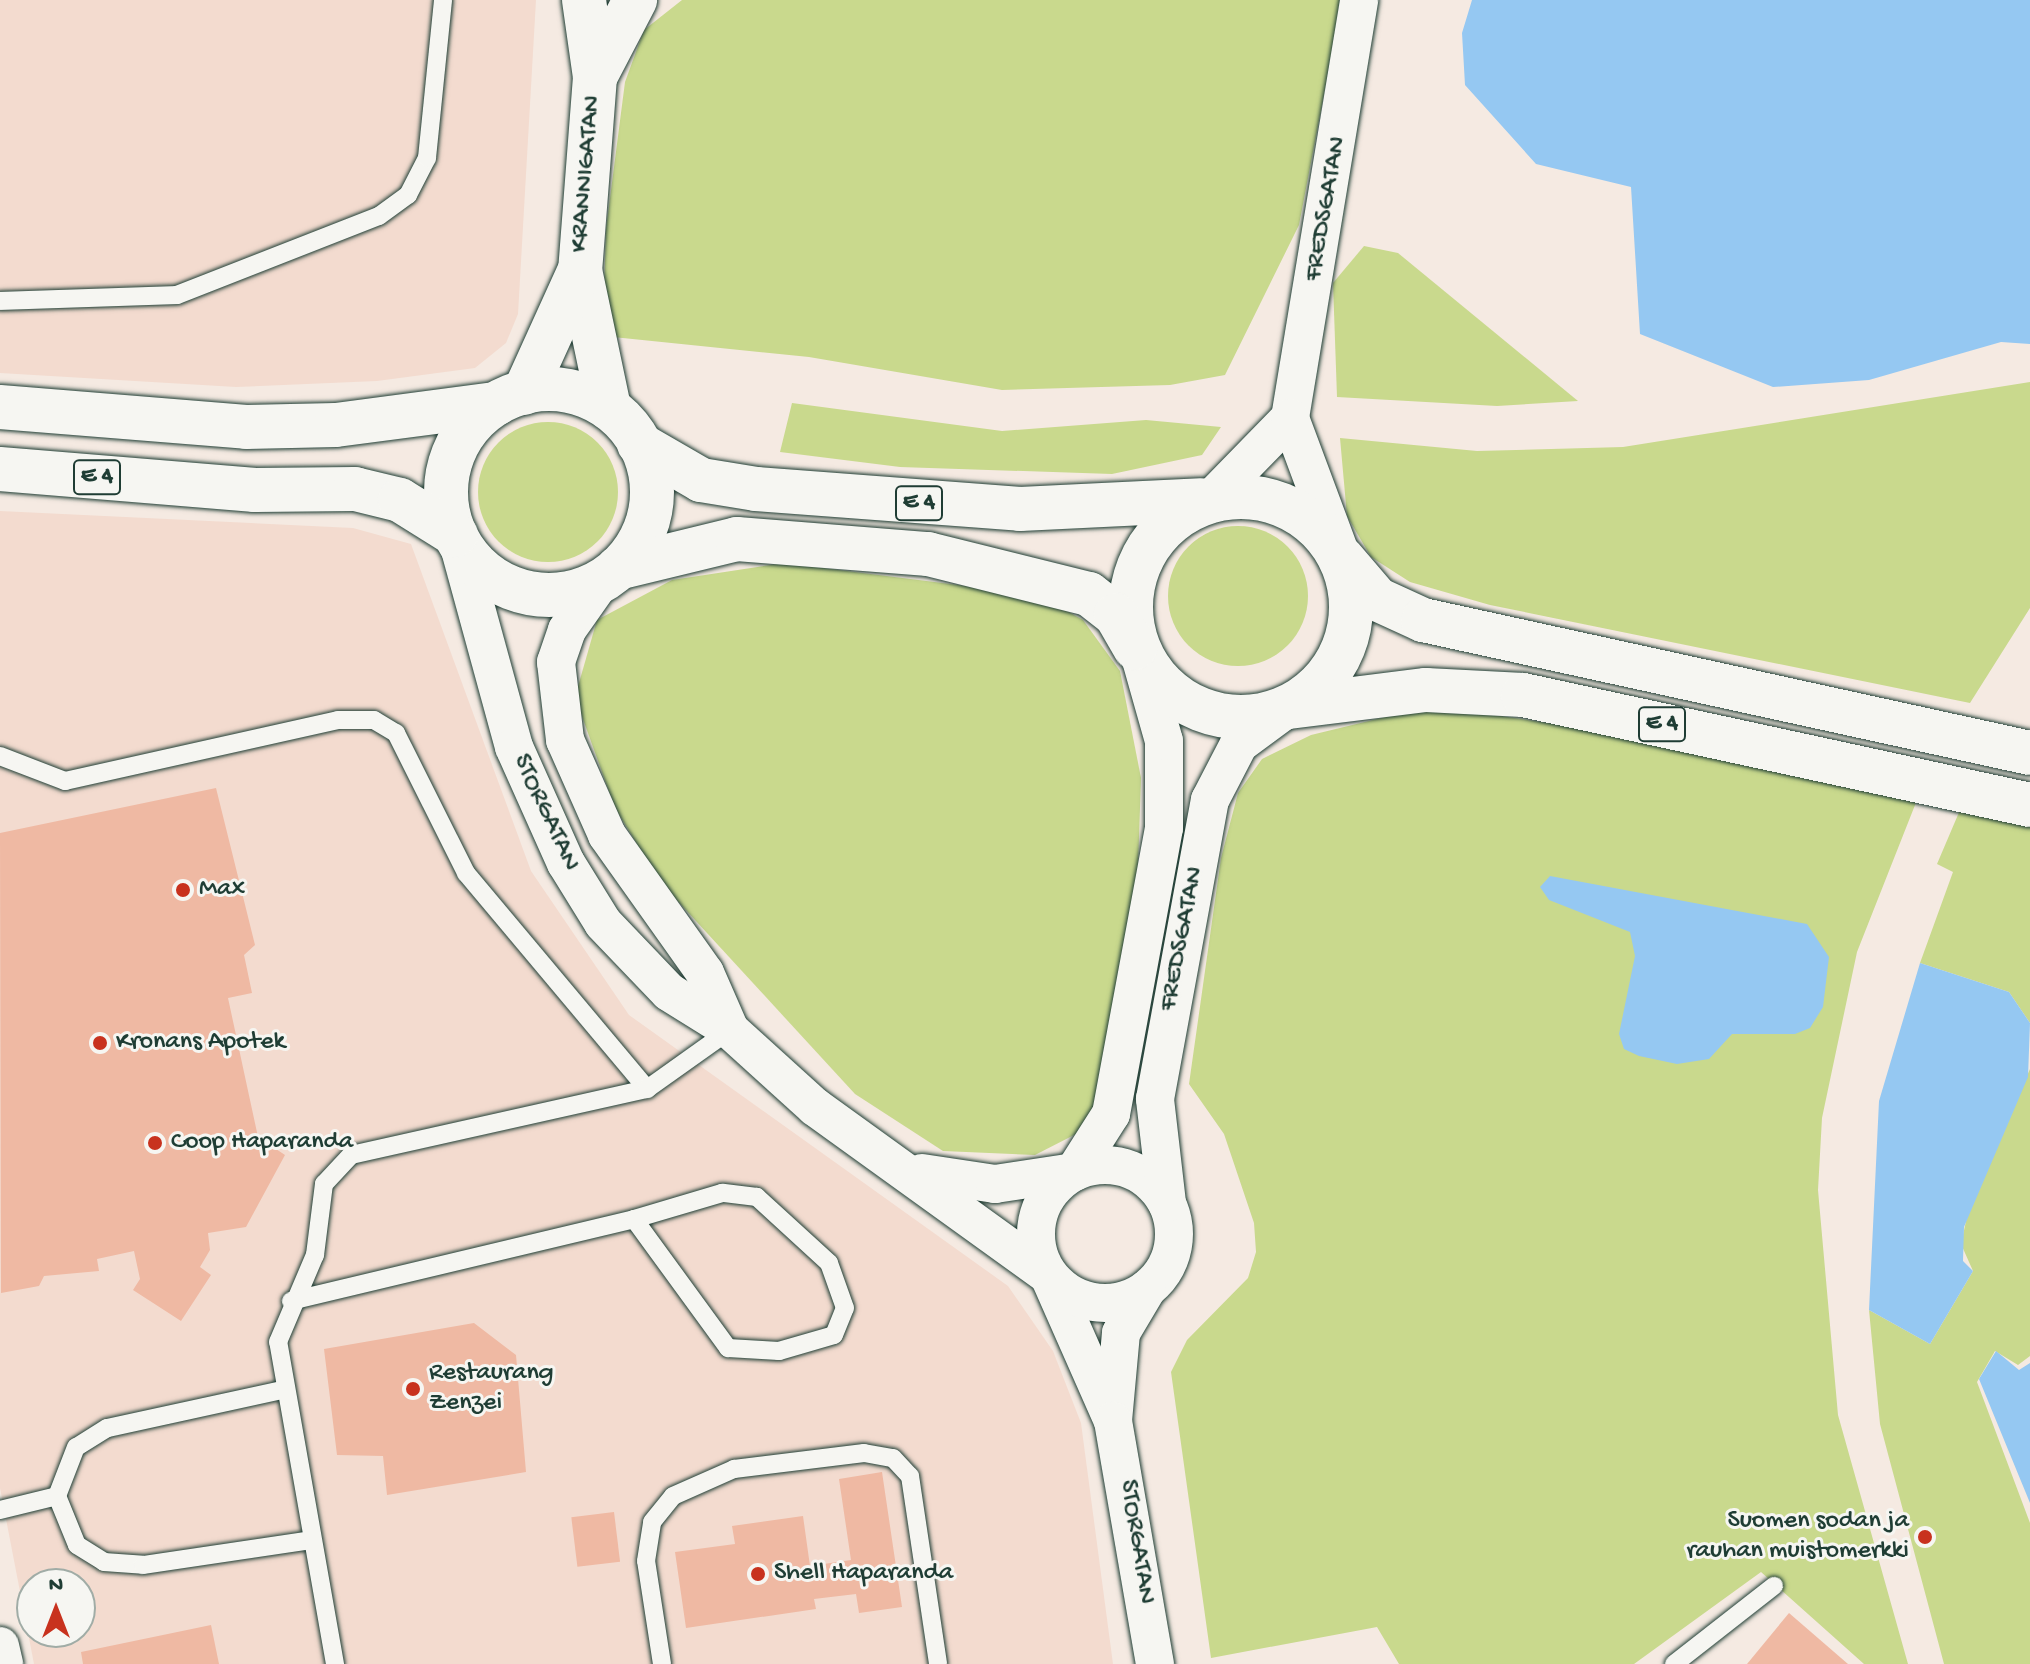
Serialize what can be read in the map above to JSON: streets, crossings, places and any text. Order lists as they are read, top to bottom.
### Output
{
  "streets": {
    "main road": ["KRANNIGATAN", "E 4"],
    "street": ["FREDSGATAN", "STORGATAN"]
  },
  "crossings": [
    ["KRANNIGATAN", "E 4"],
    ["KRANNIGATAN", "STORGATAN"],
    ["FREDSGATAN", "E 4"],
    ["FREDSGATAN", "STORGATAN"],
    ["E 4", "STORGATAN"]
  ],
  "places": [
    "Max",
    "Kronans Apotek",
    "Coop Haparanda",
    "Restaurang Zenzei",
    "Suomen sodan ja rauhan muistomerkki",
    "Shell Haparanda"
  ],
  "north": "top"
}
